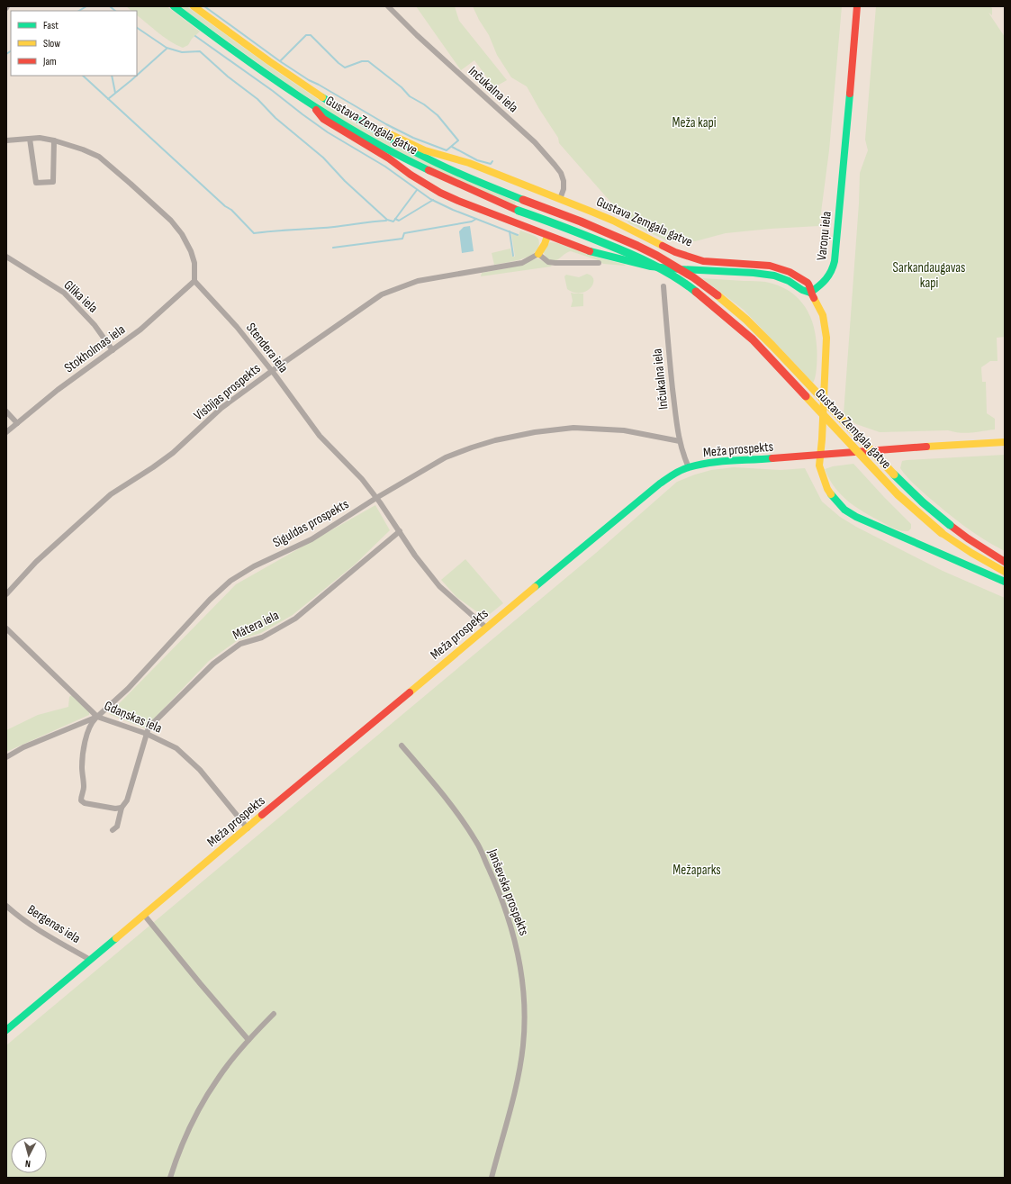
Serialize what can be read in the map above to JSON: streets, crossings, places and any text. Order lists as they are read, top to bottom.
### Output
{
  "streets": {
    "street": [
      "Inčukalna iela",
      "Gustava Zemgala gatve",
      "Varoņu iela",
      "Glika iela",
      "Stendera iela",
      "Stokholmas iela",
      "Visbijas prospekts",
      "Meža prospekts",
      "Siguldas prospekts",
      "Mātera iela",
      "Gdaņskas iela",
      "Janševska prospekts",
      "Bergenas iela"
    ]
  },
  "crossings": [
    ["Inčukalna iela", "Gustava Zemgala gatve"],
    ["Inčukalna iela", "Meža prospekts"],
    ["Inčukalna iela", "Siguldas prospekts"],
    ["Gustava Zemgala gatve", "Varoņu iela"],
    ["Glika iela", "Stokholmas iela"],
    ["Stendera iela", "Stokholmas iela"],
    ["Stendera iela", "Visbijas prospekts"],
    ["Stendera iela", "Meža prospekts"],
    ["Stendera iela", "Siguldas prospekts"],
    ["Stendera iela", "Mātera iela"],
    ["Meža prospekts", "Gdaņskas iela"],
    ["Meža prospekts", "Bergenas iela"],
    ["Siguldas prospekts", "Gdaņskas iela"],
    ["Mātera iela", "Gdaņskas iela"]
  ],
  "parks": ["Meža kapi", "Sarkandaugavas kapi", "Mežaparks"],
  "legend": ["Fast", "Slow", "Jam"],
  "north": "bottom"
}
